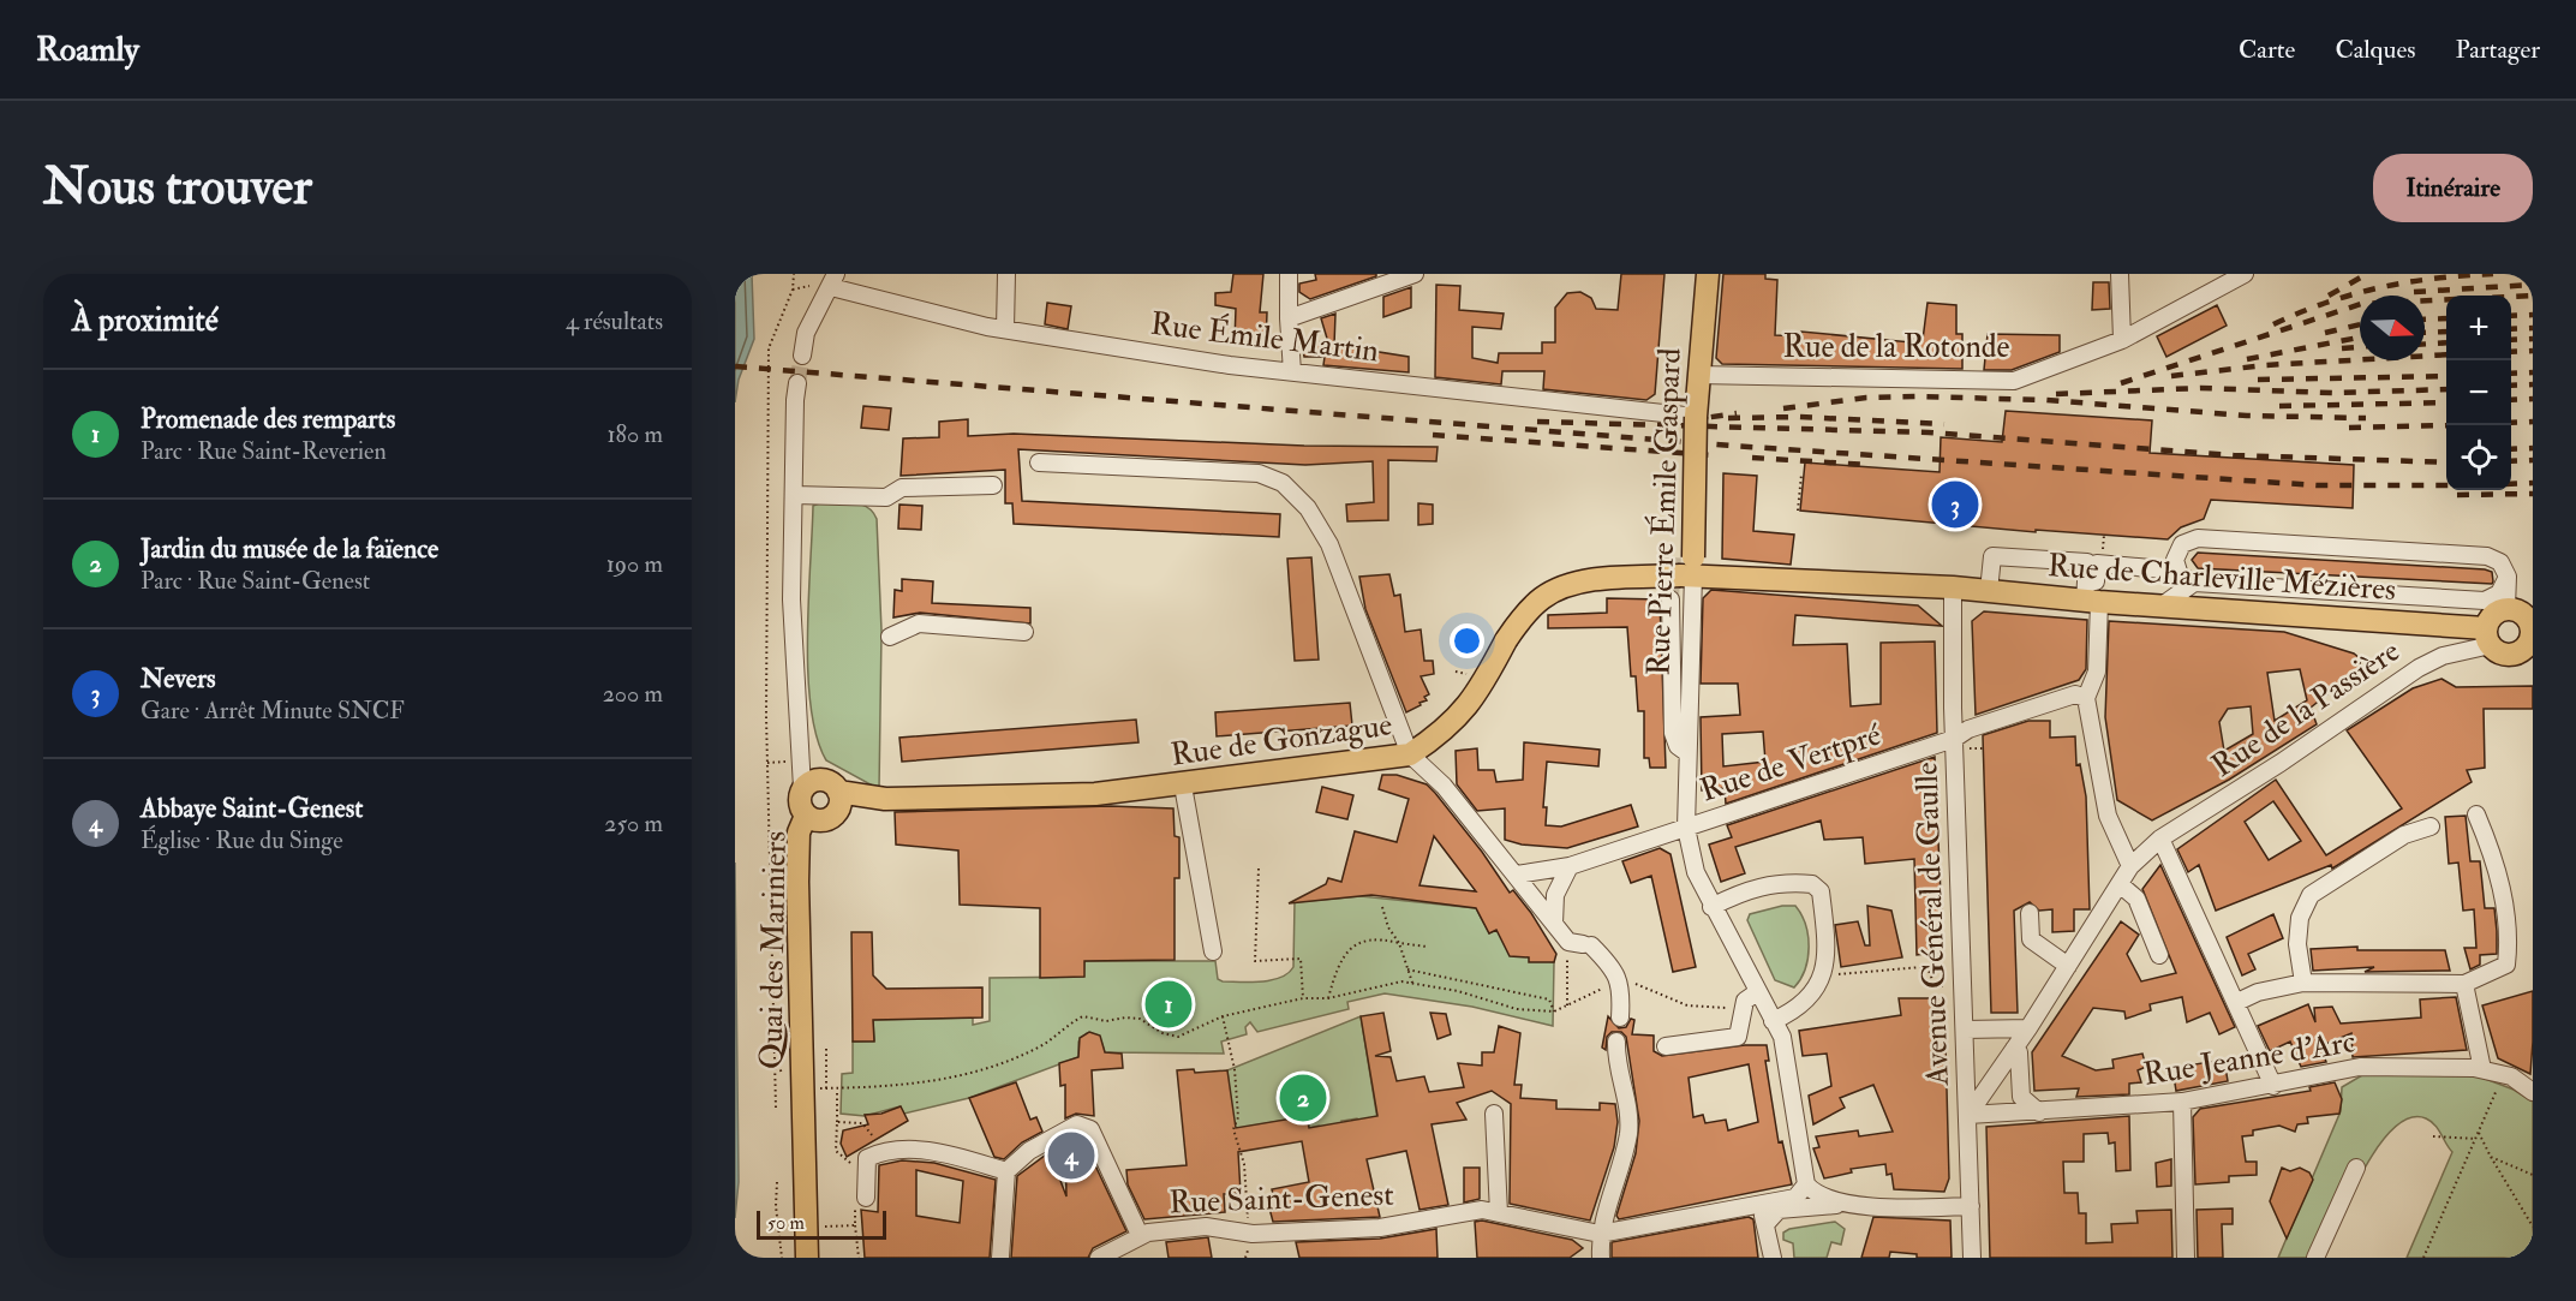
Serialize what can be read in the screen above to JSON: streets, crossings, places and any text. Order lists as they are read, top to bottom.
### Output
{
  "streets": {
    "main road": [
      "Rue Pierre Émile Gaspard",
      "Rue de Charleville Mézières",
      "Rue de Gonzague",
      "Quai des Mariniers"
    ],
    "street": [
      "Rue Émile Martin",
      "Rue de la Rotonde",
      "Rue de la Passière",
      "Rue de Vertpré",
      "Avenue Général de Gaulle",
      "Rue Jeanne d'Arc",
      "Rue Saint-Genest"
    ]
  },
  "crossings": [
    ["Rue Émile Martin", "Rue Pierre Émile Gaspard"],
    ["Rue de la Rotonde", "Rue Pierre Émile Gaspard"],
    ["Rue Pierre Émile Gaspard", "Rue de Gonzague"],
    ["Rue Pierre Émile Gaspard", "Rue de Vertpré"],
    ["Rue de Charleville Mézières", "Rue de la Passière"],
    ["Rue de Charleville Mézières", "Rue de Gonzague"],
    ["Rue de Charleville Mézières", "Avenue Général de Gaulle"],
    ["Rue de la Passière", "Avenue Général de Gaulle"],
    ["Rue de la Passière", "Rue Jeanne d'Arc"],
    ["Rue de Gonzague", "Avenue Général de Gaulle"],
    ["Rue de Gonzague", "Quai des Mariniers"],
    ["Rue de Vertpré", "Avenue Général de Gaulle"],
    ["Avenue Général de Gaulle", "Rue Jeanne d'Arc"]
  ],
  "scale_bar": "50 m",
  "north": "right",
  "page": {
    "header": "Roamly",
    "nav": ["Carte", "Calques", "Partager"],
    "buttons": "Itinéraire",
    "title": "Nous trouver",
    "heading": ["À proximité", "4 résultats"],
    "map_buttons": ["+", "−"],
    "list": [
      {
        "mark": "1",
        "name": "Promenade des remparts",
        "note": "Parc · Rue Saint-Reverien",
        "value": "180 m"
      },
      {
        "mark": "2",
        "name": "Jardin du musée de la faïence",
        "note": "Parc · Rue Saint-Genest",
        "value": "190 m"
      },
      {
        "mark": "3",
        "name": "Nevers",
        "note": "Gare · Arrêt Minute SNCF",
        "value": "200 m"
      },
      {
        "mark": "4",
        "name": "Abbaye Saint-Genest",
        "note": "Église · Rue du Singe",
        "value": "250 m"
      }
    ],
    "pins": [
      "3",
      "1",
      "2",
      "4"
    ],
    "scale": "50 m"
  }
}
